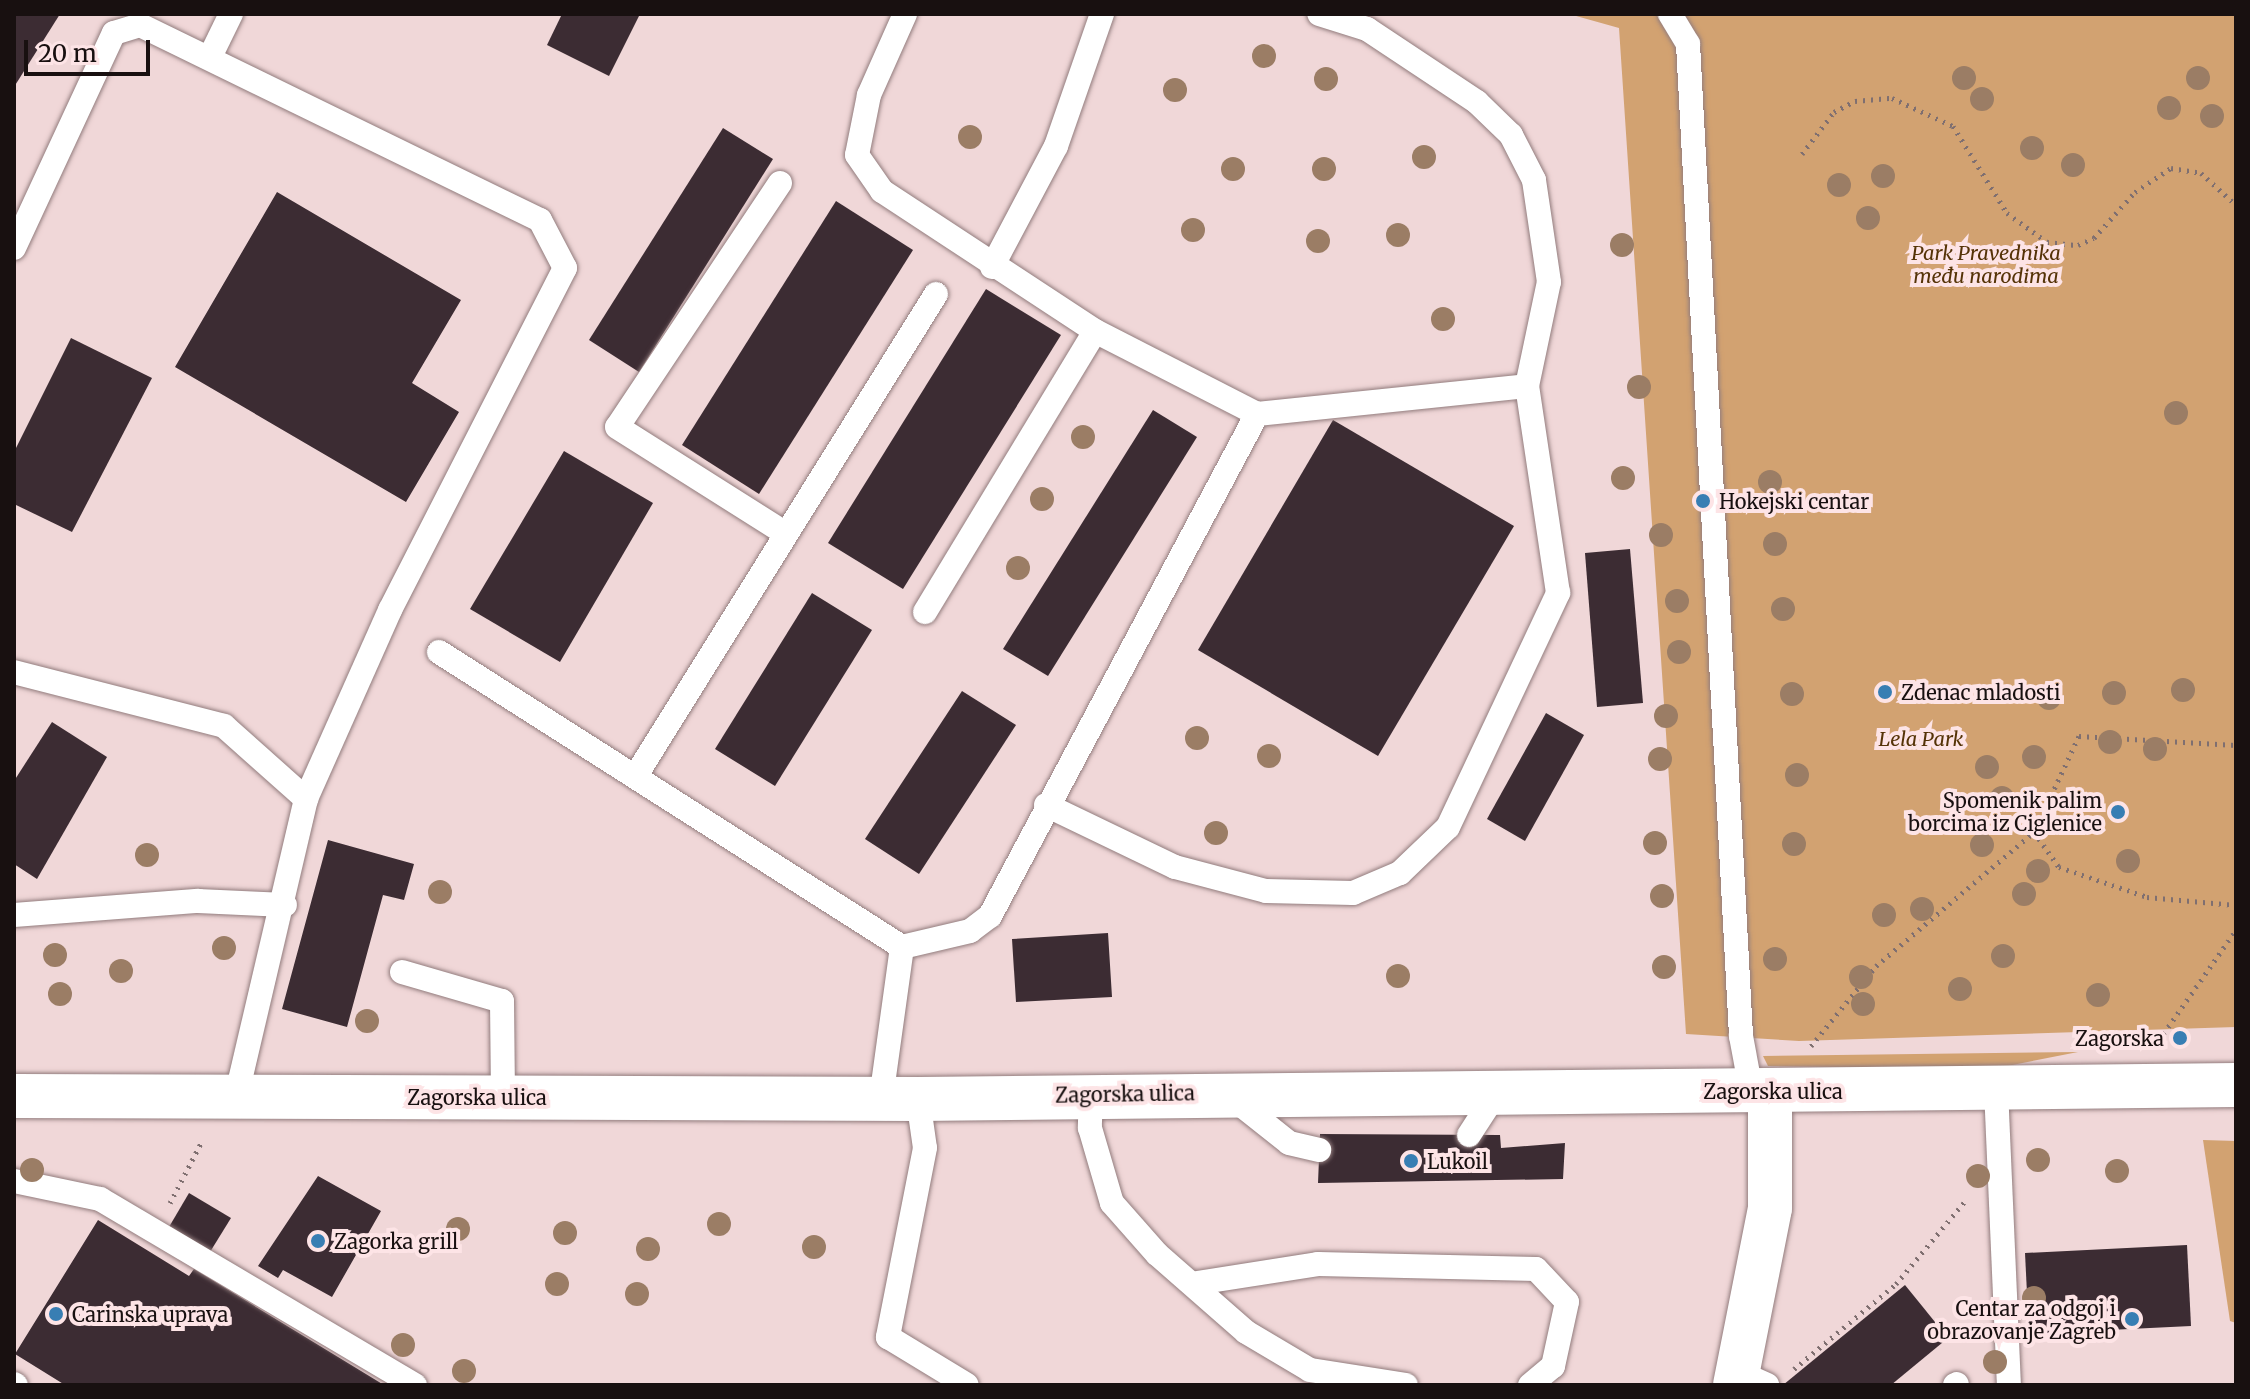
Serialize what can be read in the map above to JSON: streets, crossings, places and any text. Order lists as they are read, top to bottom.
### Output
{
  "streets": {
    "street": ["Zagorska ulica"]
  },
  "parks": ["Park Pravednika među narodima", "Lela Park"],
  "places": [
    "Hokejski centar",
    "Zdenac mladosti",
    "Spomenik palim borcima iz Ciglenice",
    "Zagorska",
    "Lukoil",
    "Zagorka grill",
    "Carinska uprava",
    "Centar za odgoj i obrazovanje Zagreb"
  ],
  "scale_bar": "20 m"
}
